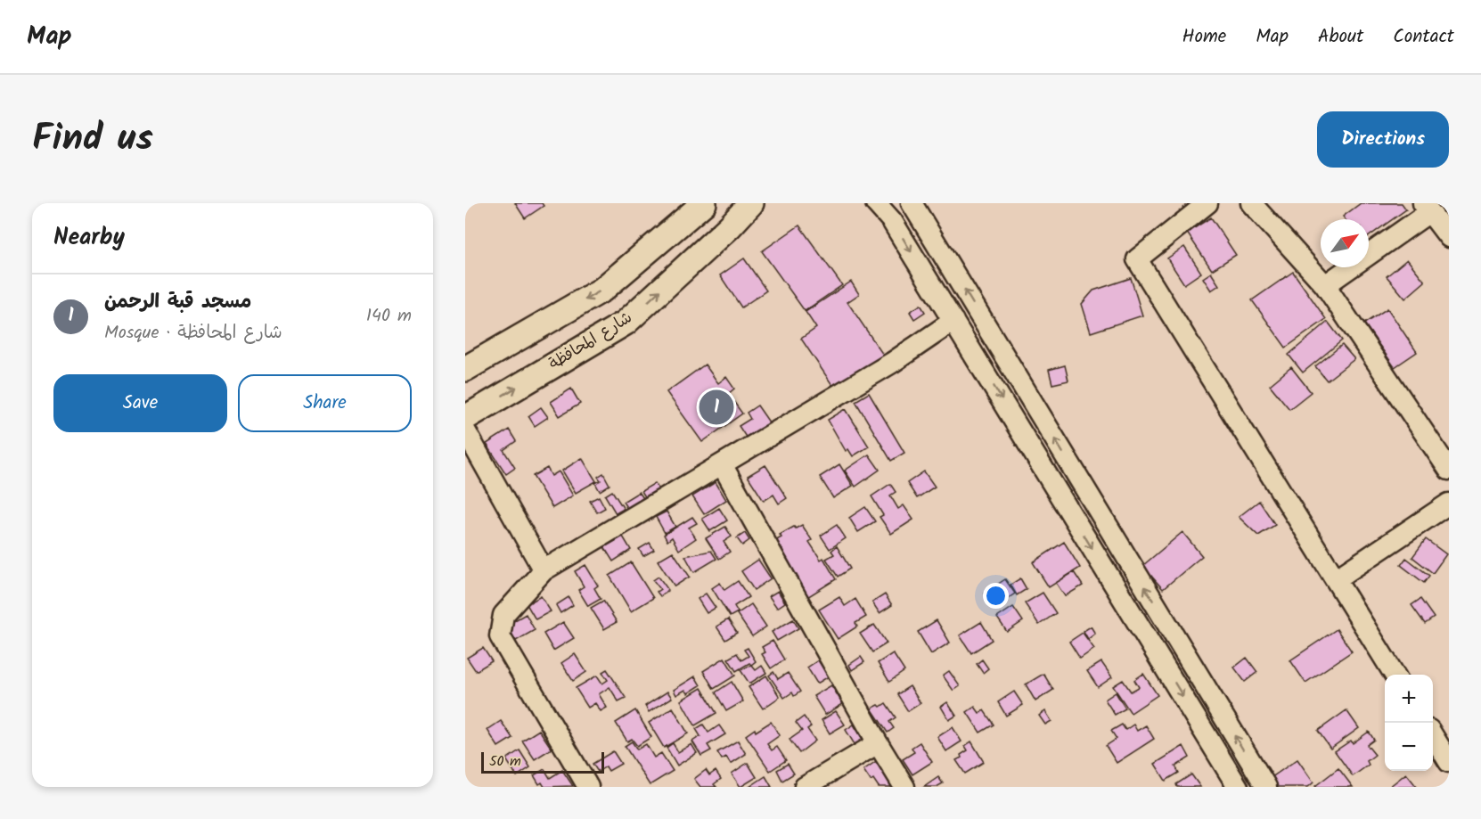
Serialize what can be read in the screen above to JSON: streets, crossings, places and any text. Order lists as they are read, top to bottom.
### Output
{
  "streets": {
    "main road": ["شارع المحافظة"]
  },
  "scale_bar": "50 m",
  "north": "top right",
  "page": {
    "header": "Map",
    "nav": [
      "Home",
      "Map",
      "About",
      "Contact"
    ],
    "title": "Find us",
    "buttons": [
      "Directions",
      ["Save", "Share"]
    ],
    "heading": "Nearby",
    "list": [
      {
        "mark": "1",
        "name": "مسجد قبة الرحمن",
        "note": "Mosque · شارع المحافظة",
        "value": "140 m"
      }
    ],
    "pins": "1",
    "map_buttons": ["+", "−"],
    "scale": "50 m"
  }
}
